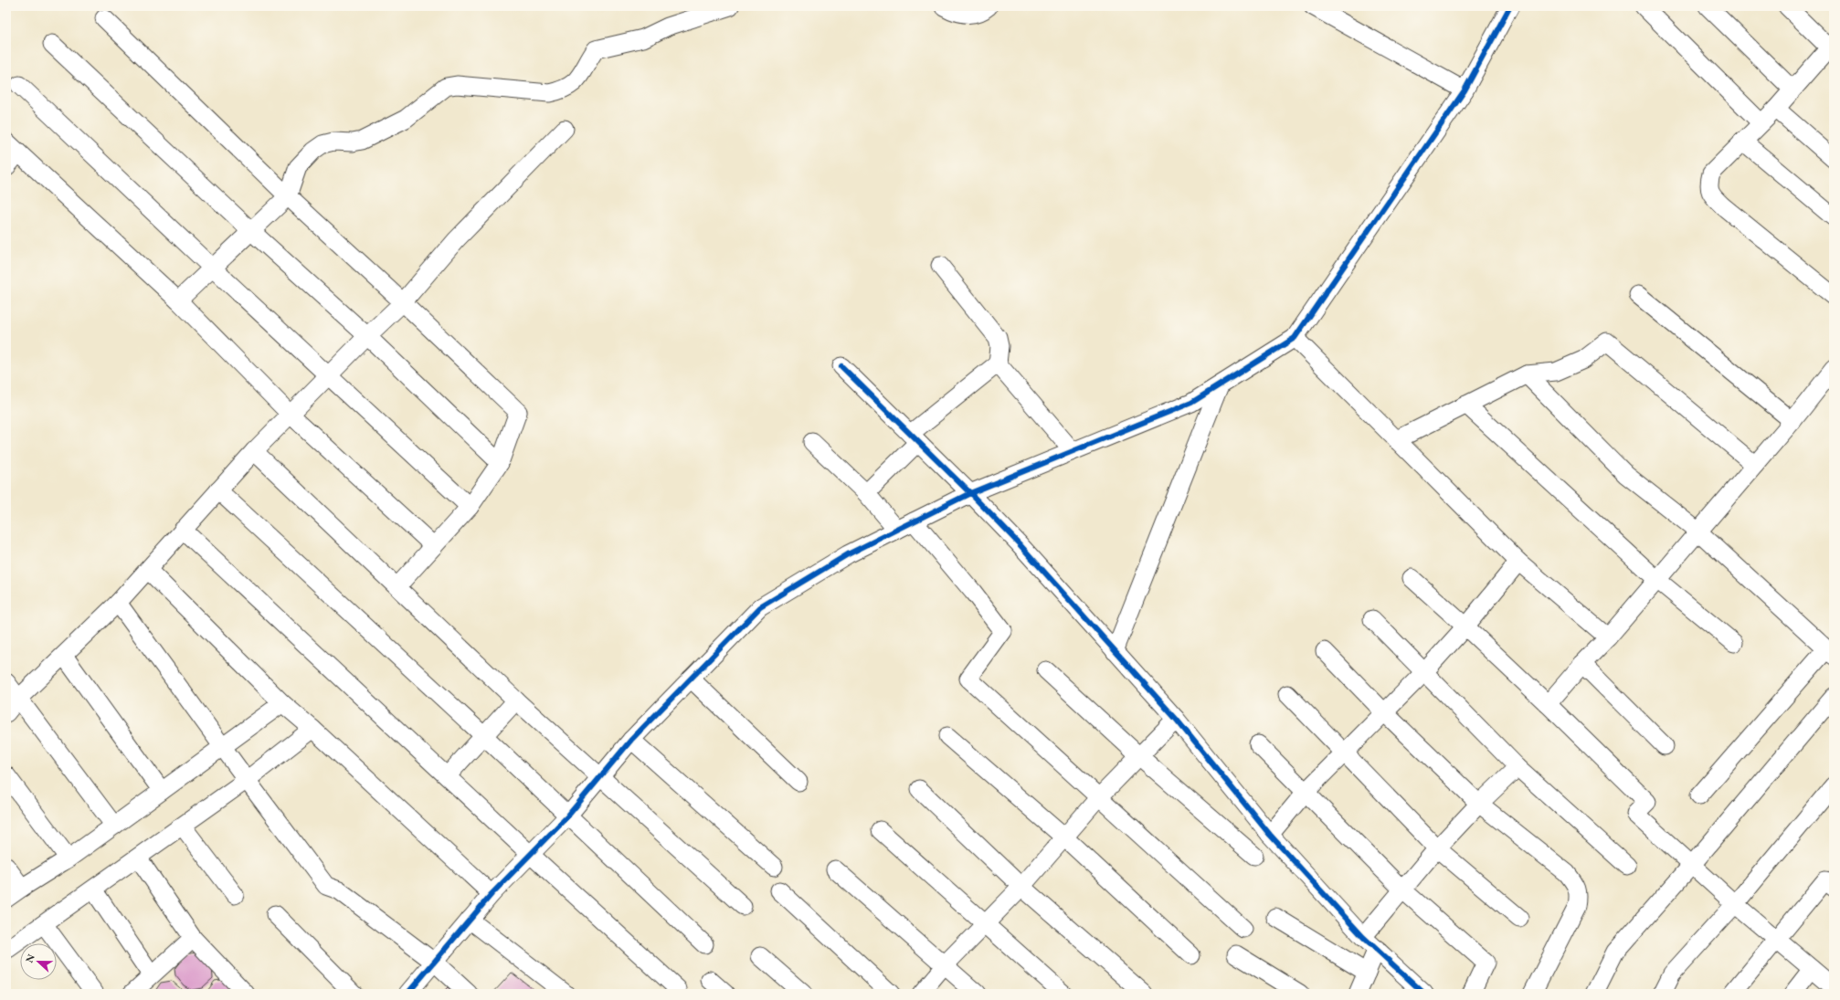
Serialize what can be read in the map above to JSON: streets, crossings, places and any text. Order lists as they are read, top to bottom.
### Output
{
  "north": "left"
}
